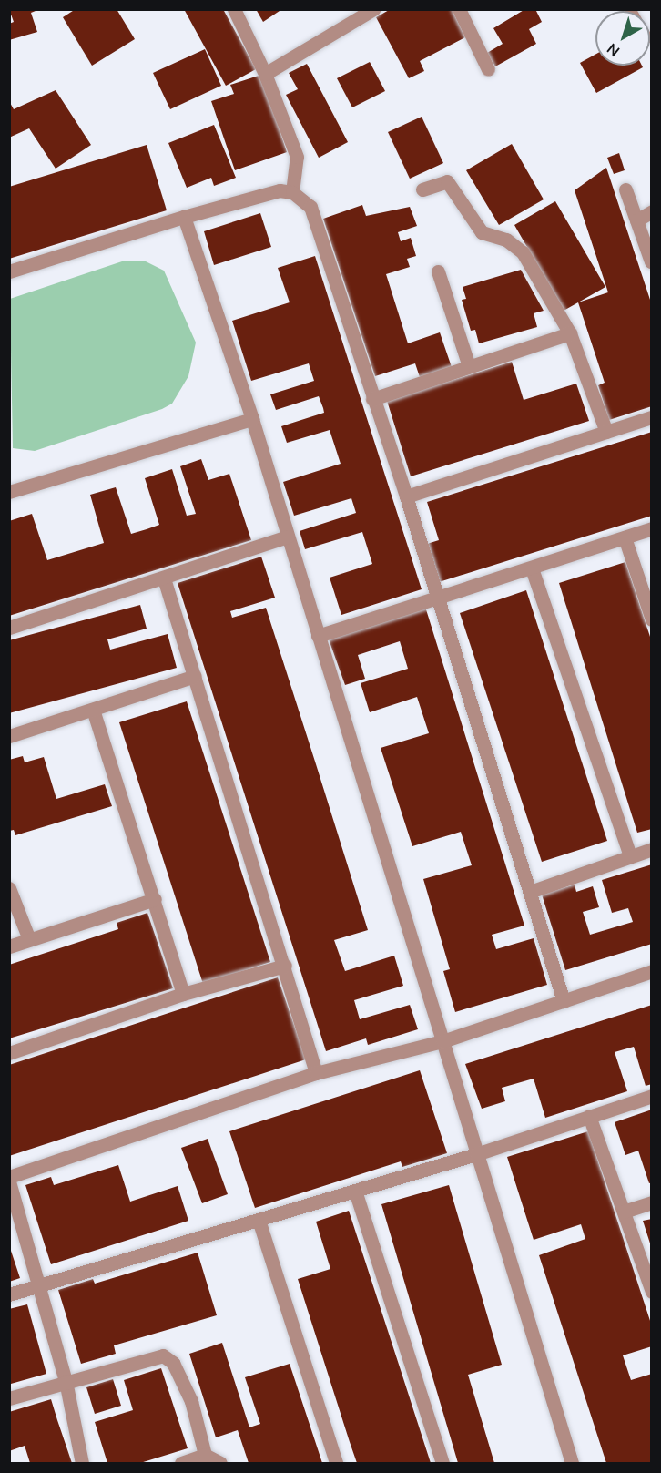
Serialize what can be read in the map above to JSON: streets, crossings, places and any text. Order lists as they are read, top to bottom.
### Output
{
  "north": "bottom left"
}
